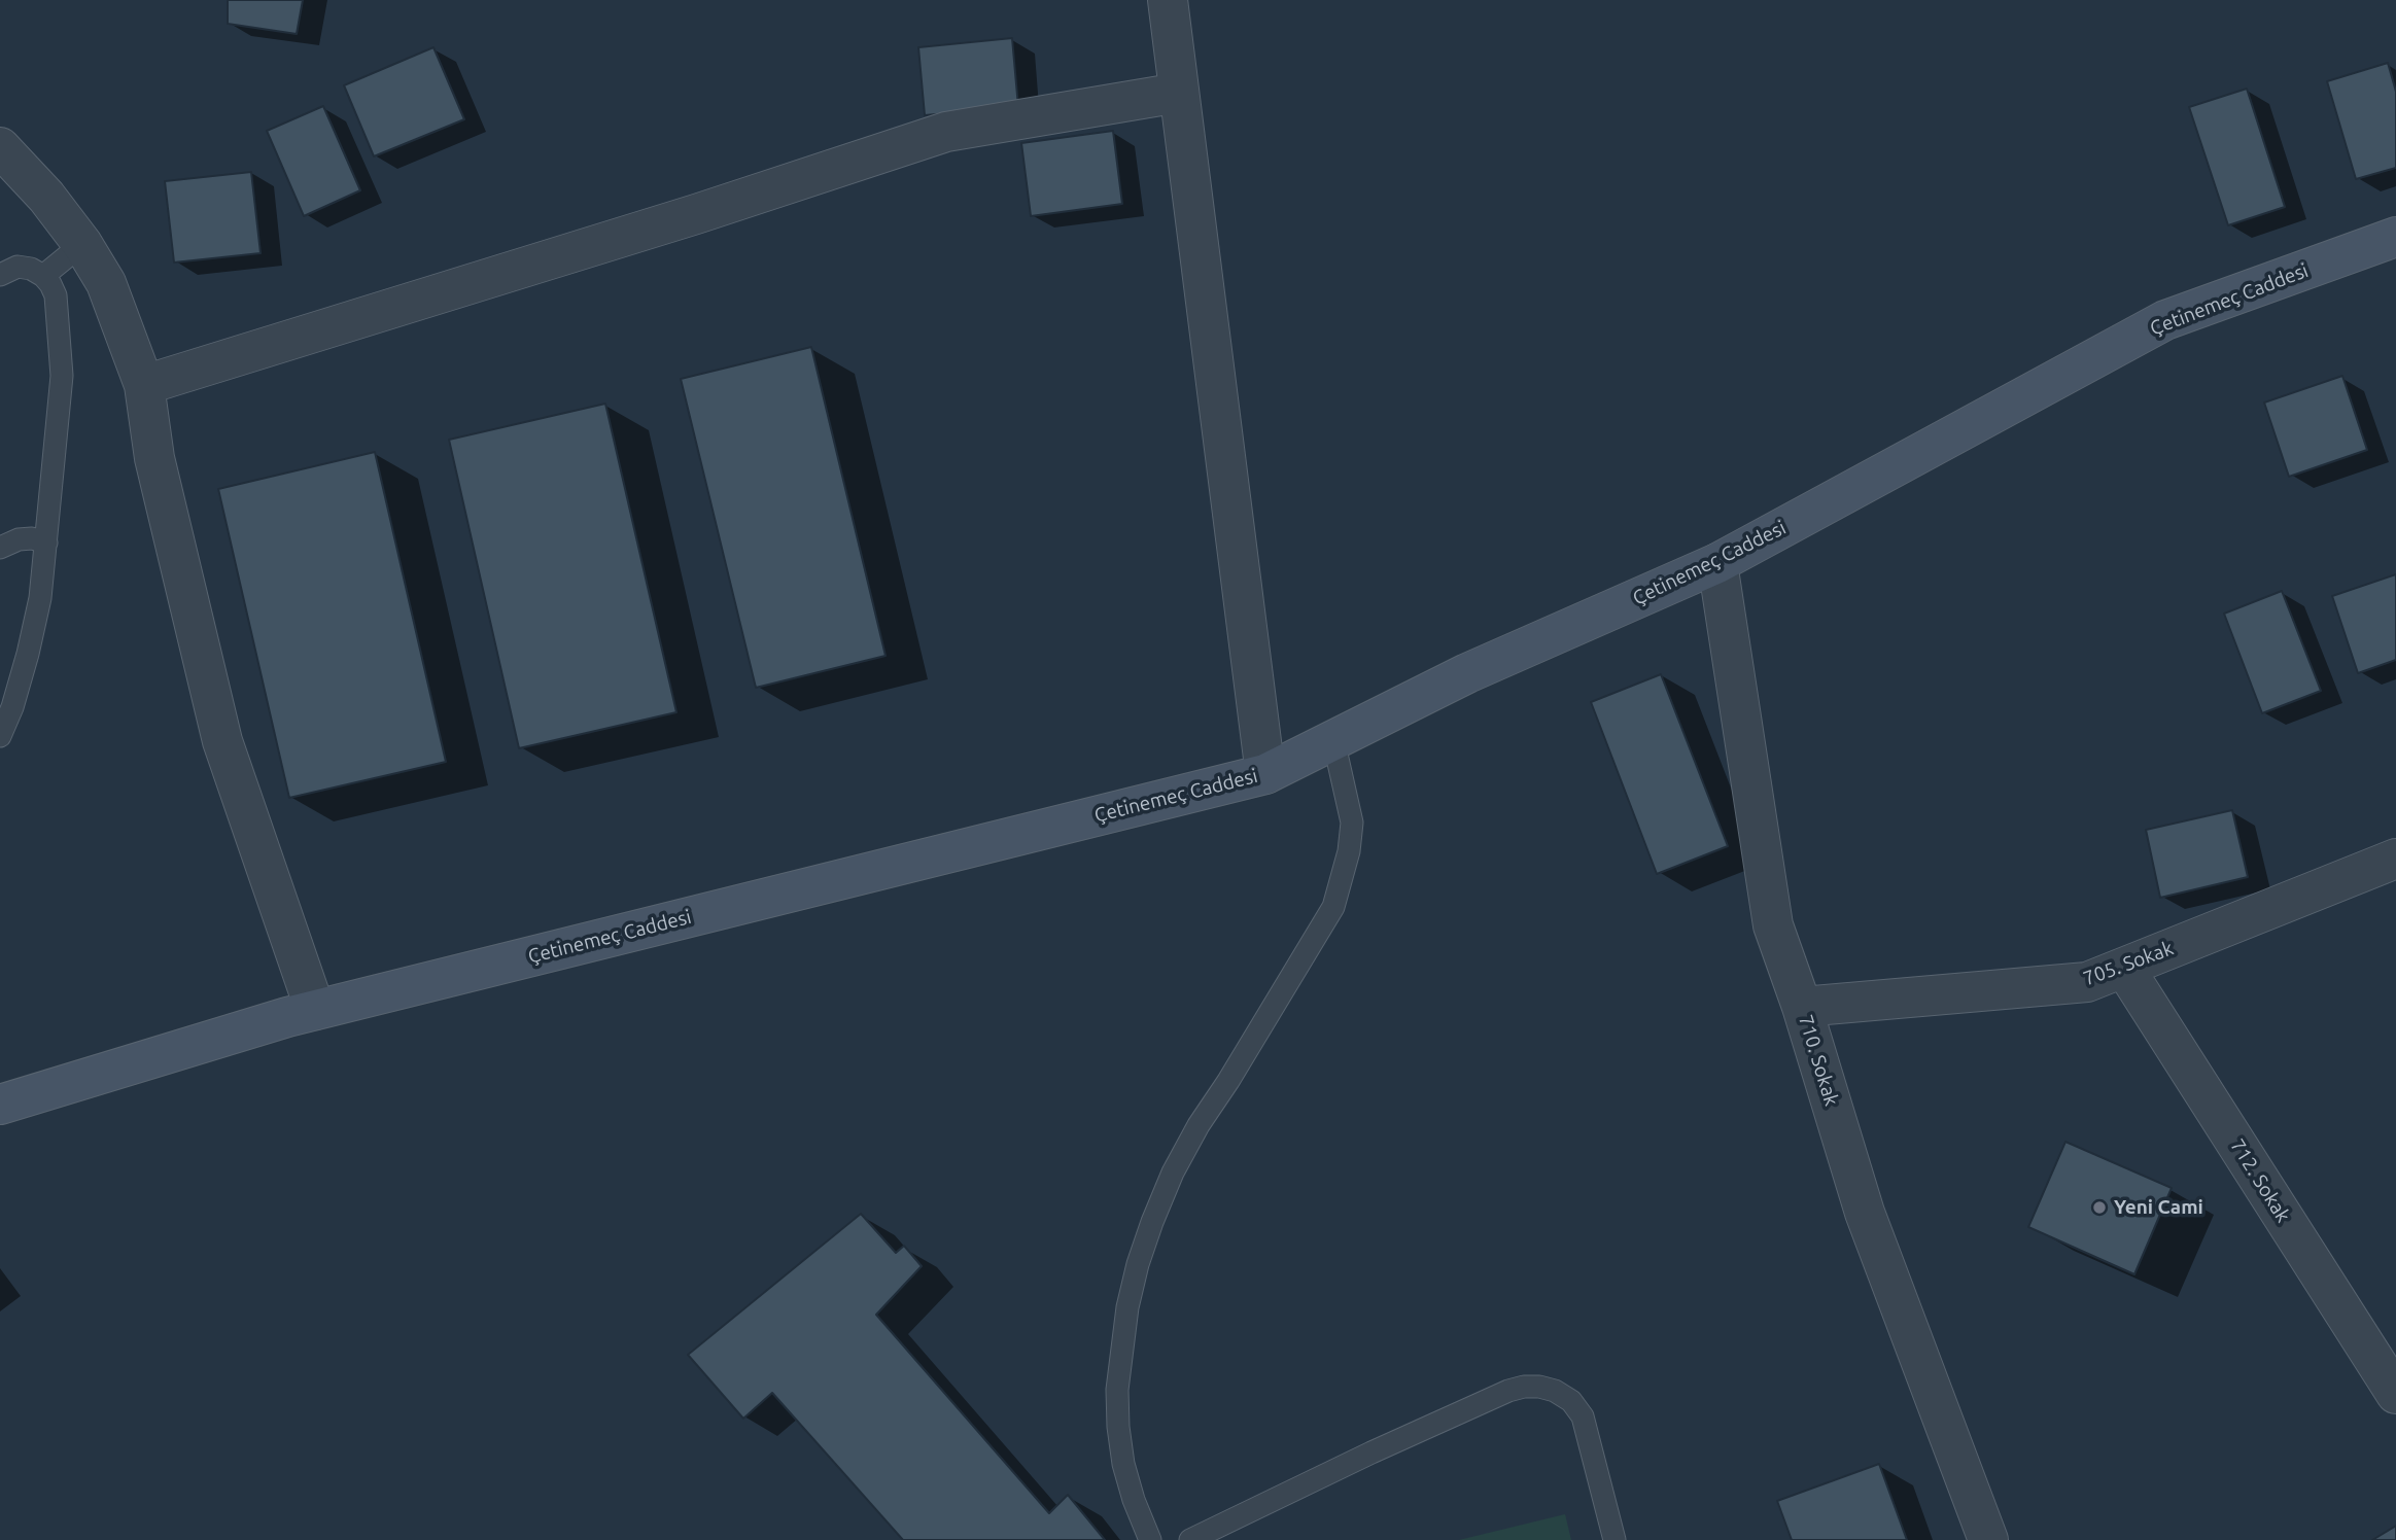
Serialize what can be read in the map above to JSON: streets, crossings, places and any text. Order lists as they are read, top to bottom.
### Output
{
  "streets": {
    "main road": ["Çetinemeç Caddesi"],
    "street": ["705. Sokak", "710. Sokak", "712. Sokak"]
  },
  "crossings": [
    ["Çetinemeç Caddesi", "710. Sokak"],
    ["705. Sokak", "710. Sokak"],
    ["705. Sokak", "712. Sokak"]
  ],
  "places": ["Yeni Cami"]
}
